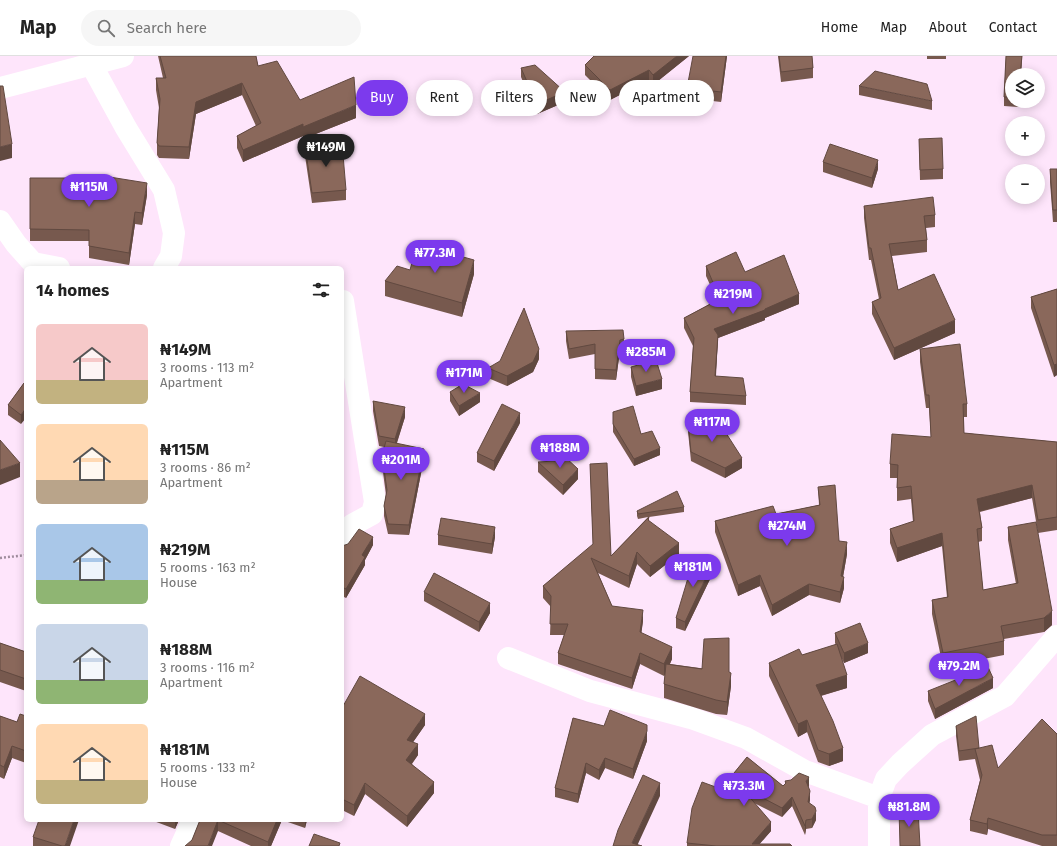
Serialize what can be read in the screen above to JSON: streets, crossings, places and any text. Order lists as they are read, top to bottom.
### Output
{
  "page": {
    "header": "Map",
    "search": "Search here",
    "nav": [
      "Home",
      "Map",
      "About",
      "Contact"
    ],
    "map_buttons": ["+", "−"],
    "chip": [
      "Buy",
      "Rent",
      "Filters",
      "New",
      "Apartment"
    ],
    "price": [
      "₦149M",
      "₦115M",
      "₦77.3M",
      "₦219M",
      "₦285M",
      "₦171M",
      "₦117M",
      "₦188M",
      "₦201M",
      "₦274M",
      "₦181M",
      "₦79.2M",
      "₦73.3M",
      "₦81.8M"
    ],
    "heading": "14 homes",
    "list": [
      {
        "name": "₦149M",
        "note": "3 rooms · 113 m² · Apartment"
      },
      {
        "name": "₦115M",
        "note": "3 rooms · 86 m² · Apartment"
      },
      {
        "name": "₦219M",
        "note": "5 rooms · 163 m² · House"
      },
      {
        "name": "₦188M",
        "note": "3 rooms · 116 m² · Apartment"
      },
      {
        "name": "₦181M",
        "note": "5 rooms · 133 m² · House"
      }
    ]
  }
}
